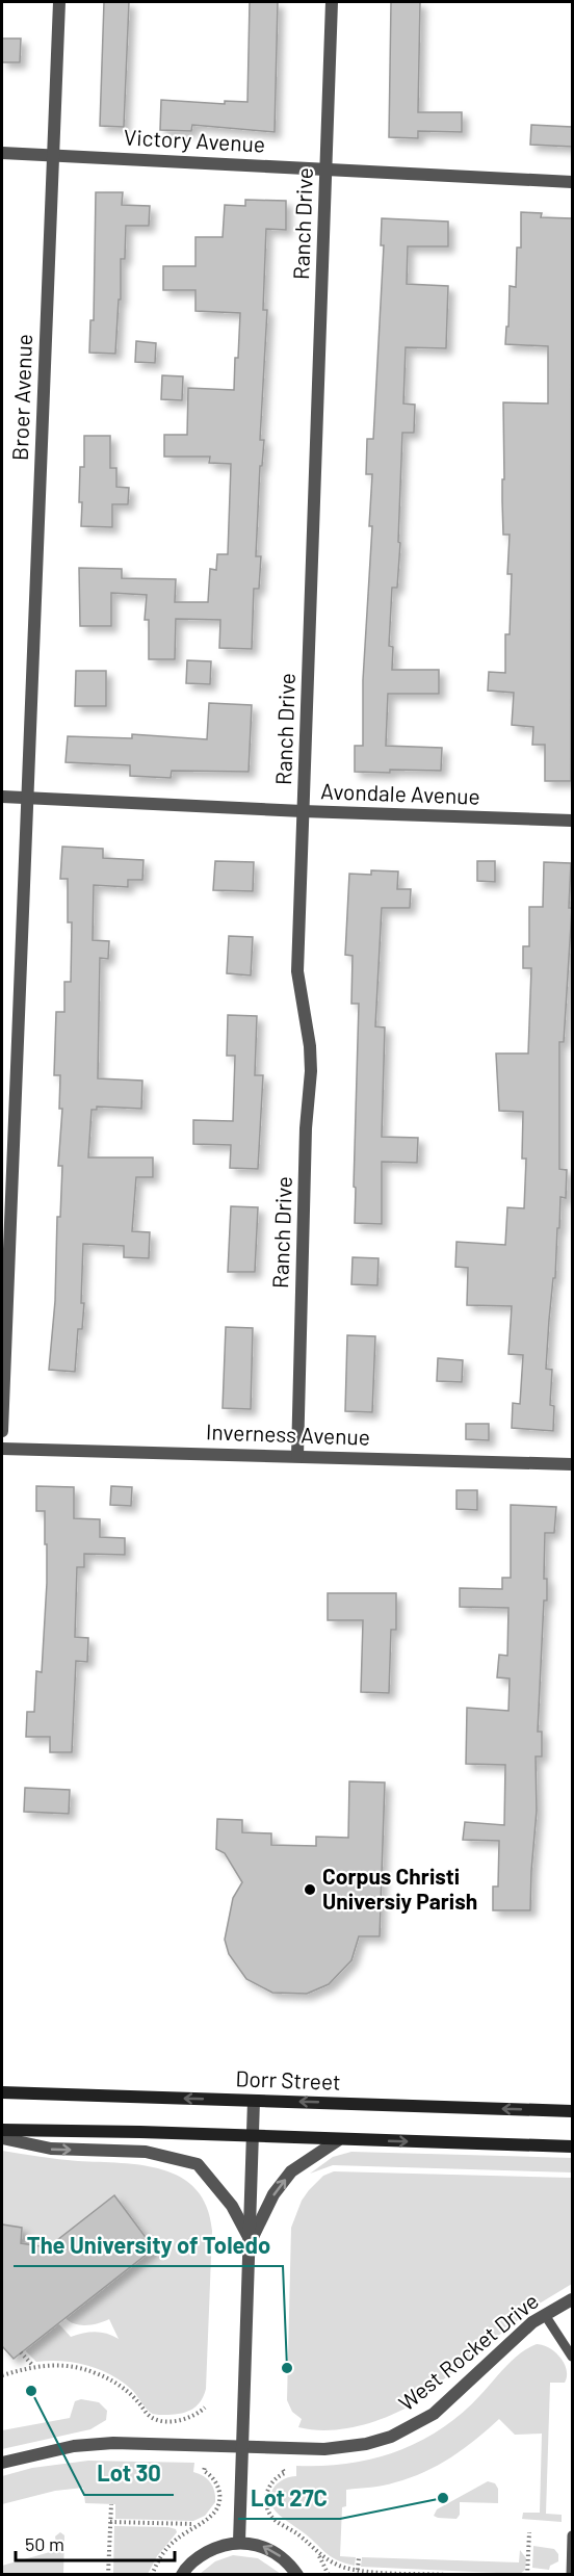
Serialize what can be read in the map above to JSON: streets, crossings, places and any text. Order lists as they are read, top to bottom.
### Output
{
  "streets": {
    "main road": ["Dorr Street"],
    "street": [
      "Victory Avenue",
      "Ranch Drive",
      "Broer Avenue",
      "Avondale Avenue",
      "Inverness Avenue",
      "West Rocket Drive"
    ]
  },
  "crossings": [
    ["Victory Avenue", "Ranch Drive"],
    ["Victory Avenue", "Broer Avenue"],
    ["Ranch Drive", "Avondale Avenue"],
    ["Ranch Drive", "Inverness Avenue"],
    ["Broer Avenue", "Avondale Avenue"]
  ],
  "places": [
    "Corpus Christi Universiy Parish",
    "The University of Toledo",
    "Lot 30",
    "Lot 27C"
  ],
  "scale_bar": "50 m"
}
